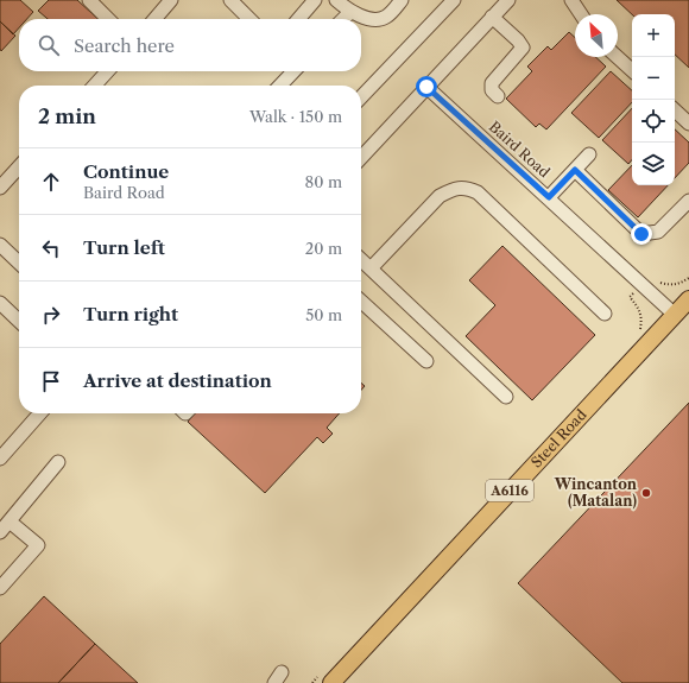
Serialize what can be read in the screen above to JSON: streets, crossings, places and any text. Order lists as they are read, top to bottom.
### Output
{
  "streets": {
    "main road": ["Steel Road", "A6116"],
    "street": ["Baird Road"]
  },
  "crossings": [
    ["Baird Road", "Steel Road"]
  ],
  "places": ["Wincanton (Matalan)"],
  "north": "top left",
  "page": {
    "map_buttons": ["+", "−"],
    "search": "Search here",
    "heading": ["2 min", "Walk · 150 m"],
    "list": [
      ["Continue", "Baird Road", "80 m"],
      ["Turn left", "20 m"],
      ["Turn right", "50 m"],
      "Arrive at destination"
    ]
  }
}
